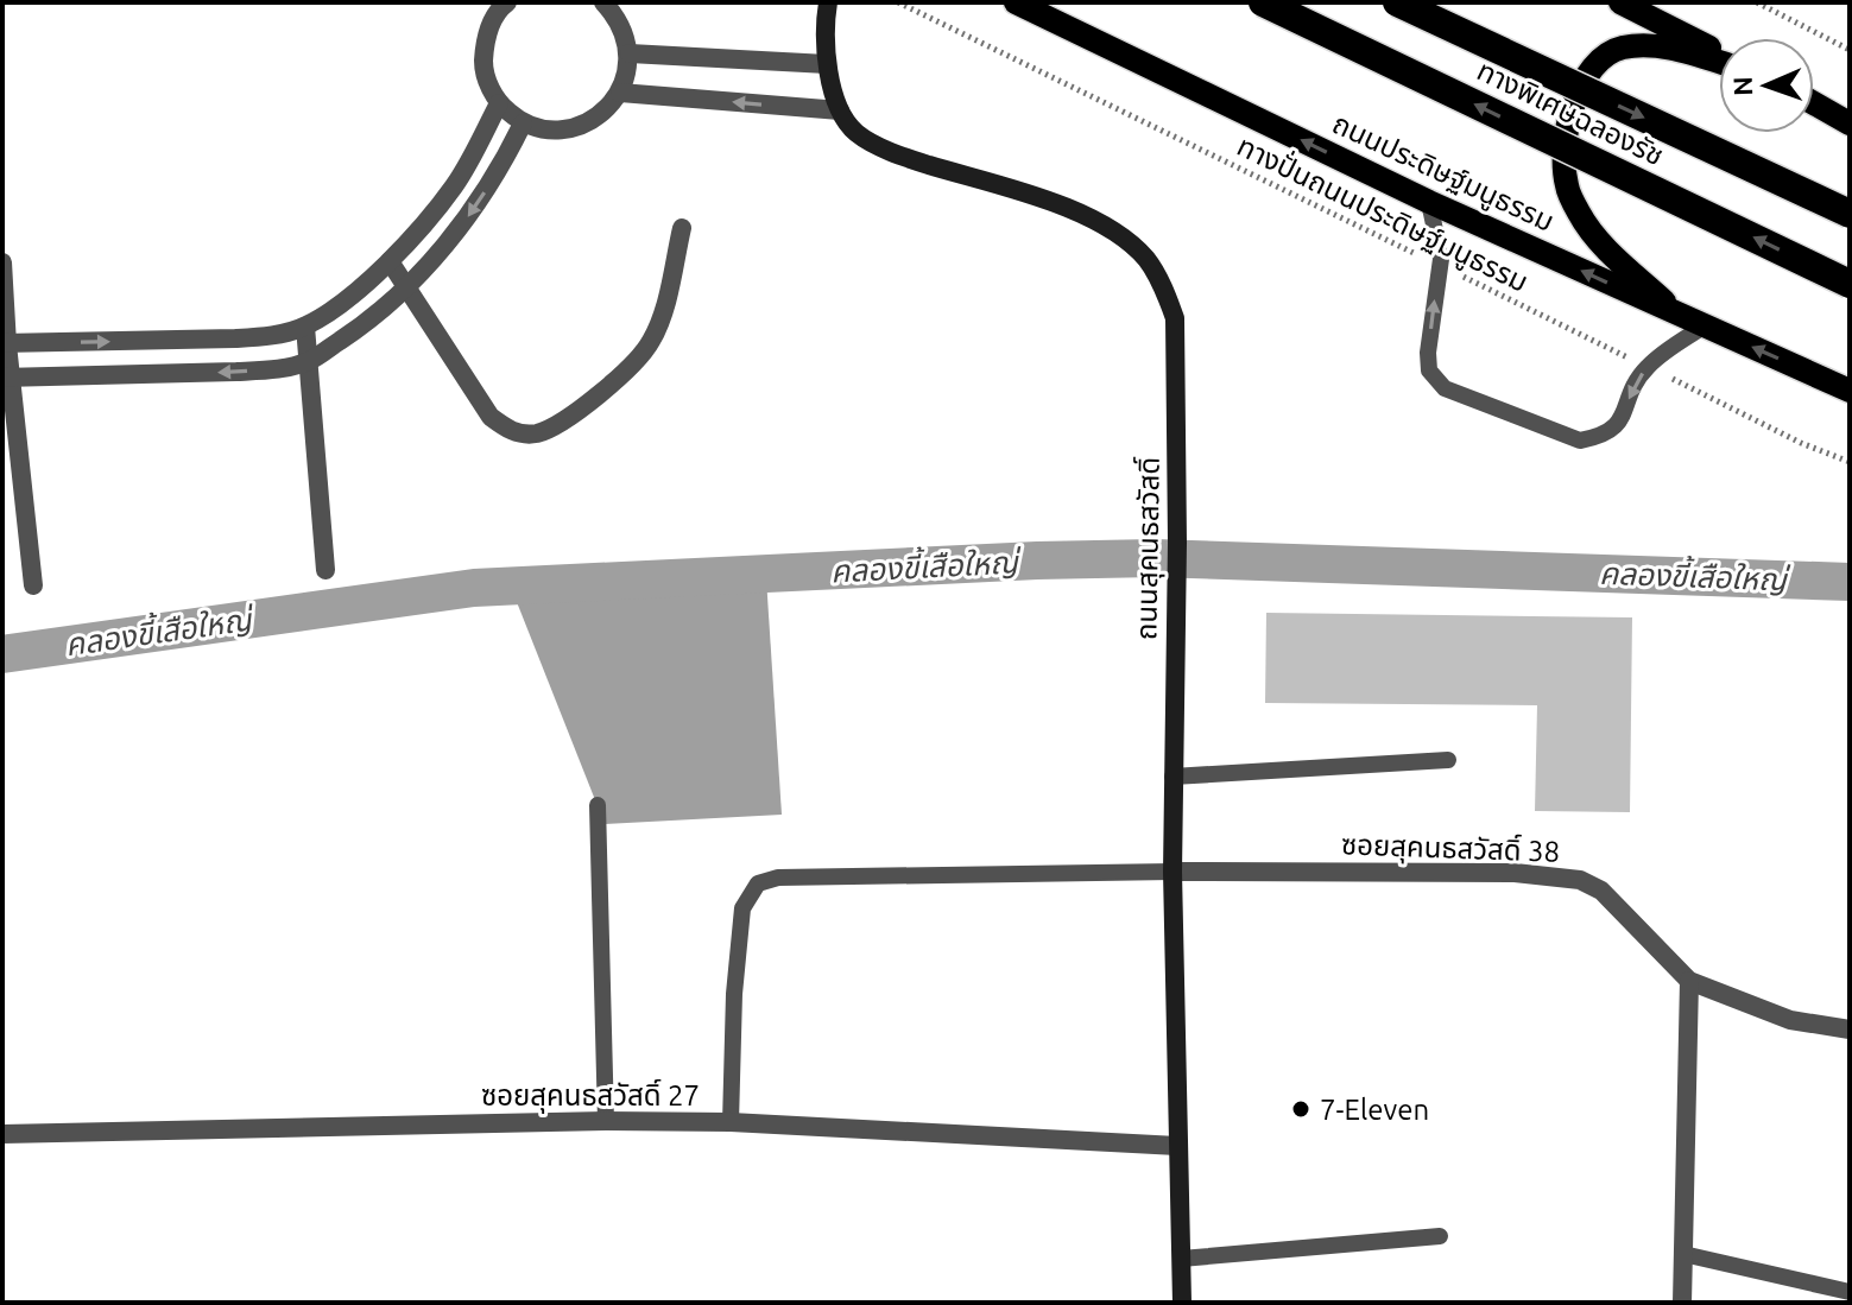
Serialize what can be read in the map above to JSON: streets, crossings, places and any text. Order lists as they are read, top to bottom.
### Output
{
  "streets": {
    "highway": ["ทางพิเศษฉลองรัช"],
    "main road": ["ถนนประดิษฐ์มนูธรรม", "ถนนสุคนธสวัสดิ์"],
    "street": ["ซอยสุคนธสวัสดิ์ 38", "ซอยสุคนธสวัสดิ์ 27"],
    "path": ["ทางปั่นถนนประดิษฐ์มนูธรรม"]
  },
  "crossings": [
    ["ถนนสุคนธสวัสดิ์", "ซอยสุคนธสวัสดิ์ 38"],
    ["ถนนสุคนธสวัสดิ์", "ซอยสุคนธสวัสดิ์ 27"]
  ],
  "one_way": ["ถนนประดิษฐ์มนูธรรม"],
  "water": ["คลองขี้เสือใหญ่"],
  "places": ["7-Eleven"],
  "north": "left"
}
